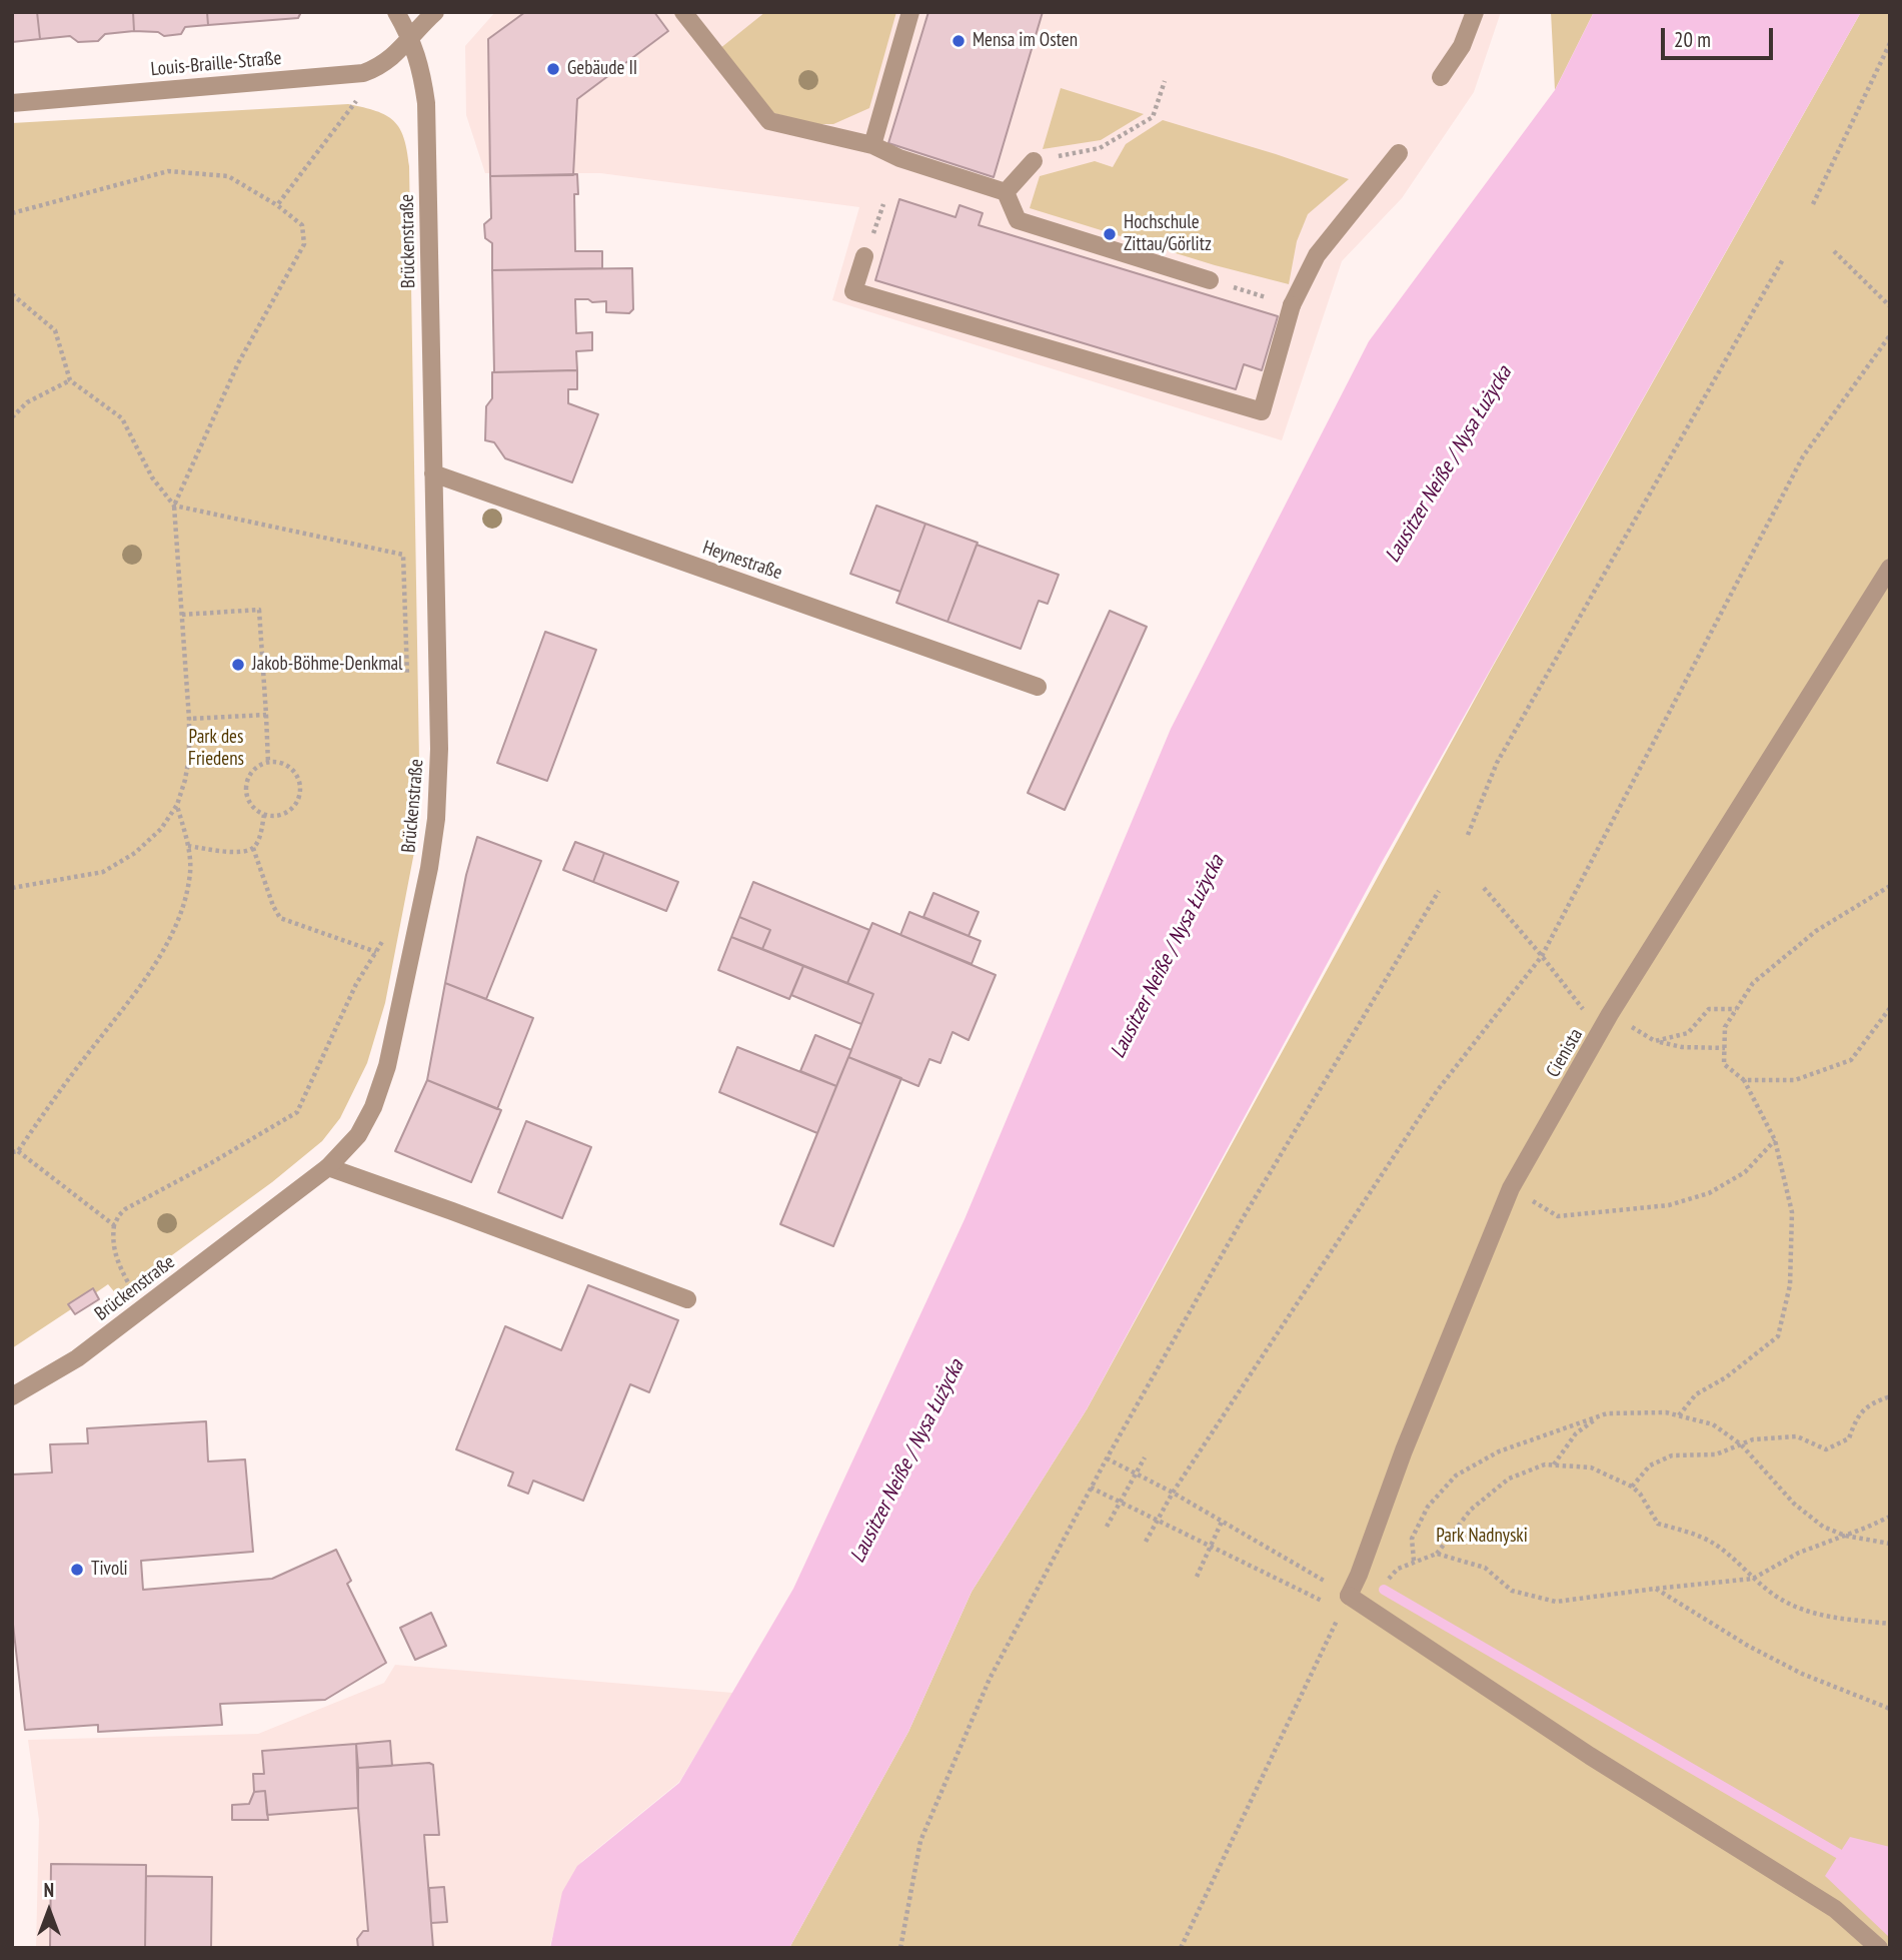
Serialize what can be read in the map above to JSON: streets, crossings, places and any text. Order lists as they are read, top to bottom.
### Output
{
  "streets": {
    "street": [
      "Louis-Braille-Straße",
      "Brückenstraße",
      "Heynestraße",
      "Cienista"
    ]
  },
  "crossings": [
    ["Brückenstraße", "Heynestraße"]
  ],
  "water": ["Lausitzer Neiße / Nysa Łużycka"],
  "parks": ["Park des Friedens", "Park Nadnyski"],
  "places": [
    "Mensa im Osten",
    "Gebäude II",
    "Hochschule Zittau/Görlitz",
    "Jakob-Böhme-Denkmal",
    "Tivoli"
  ],
  "scale_bar": "20 m",
  "north": "top"
}
